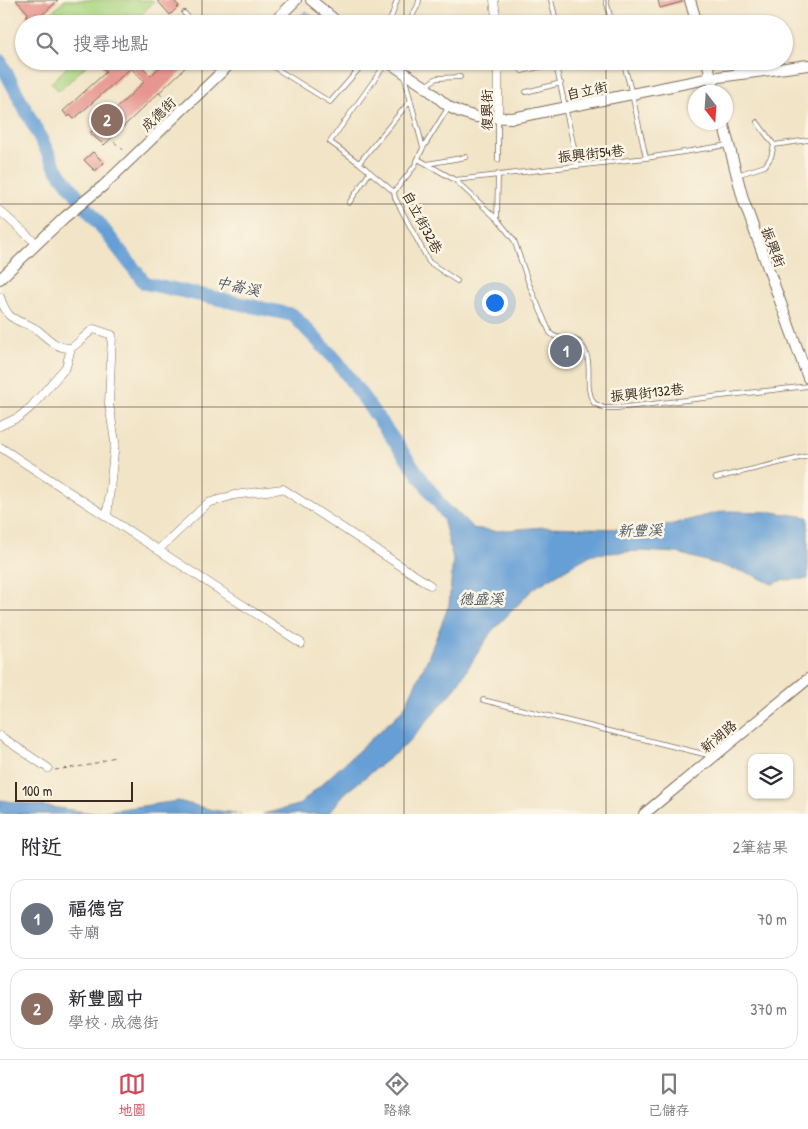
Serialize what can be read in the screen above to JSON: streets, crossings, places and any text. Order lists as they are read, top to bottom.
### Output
{
  "streets": {
    "street": [
      "自立街",
      "復興街",
      "成德街",
      "振興街",
      "新湖路"
    ],
    "lane": ["振興街54巷", "自立街32巷", "振興街132巷"]
  },
  "crossings": [
    ["自立街", "復興街"],
    ["振興街54巷", "振興街"]
  ],
  "water": ["中崙溪", "新豐溪", "德盛溪"],
  "scale_bar": "100 m",
  "north": "bottom",
  "page": {
    "search": "搜尋地點",
    "pins": ["2", "1"],
    "scale": "100 m",
    "heading": ["附近", "2筆結果"],
    "list": [
      {
        "mark": "1",
        "name": "福德宫",
        "note": "寺廟",
        "value": "70 m"
      },
      {
        "mark": "2",
        "name": "新豐國中",
        "note": "學校 · 成德街",
        "value": "370 m"
      }
    ],
    "nav": ["地圖", "路線", "已儲存"]
  }
}
